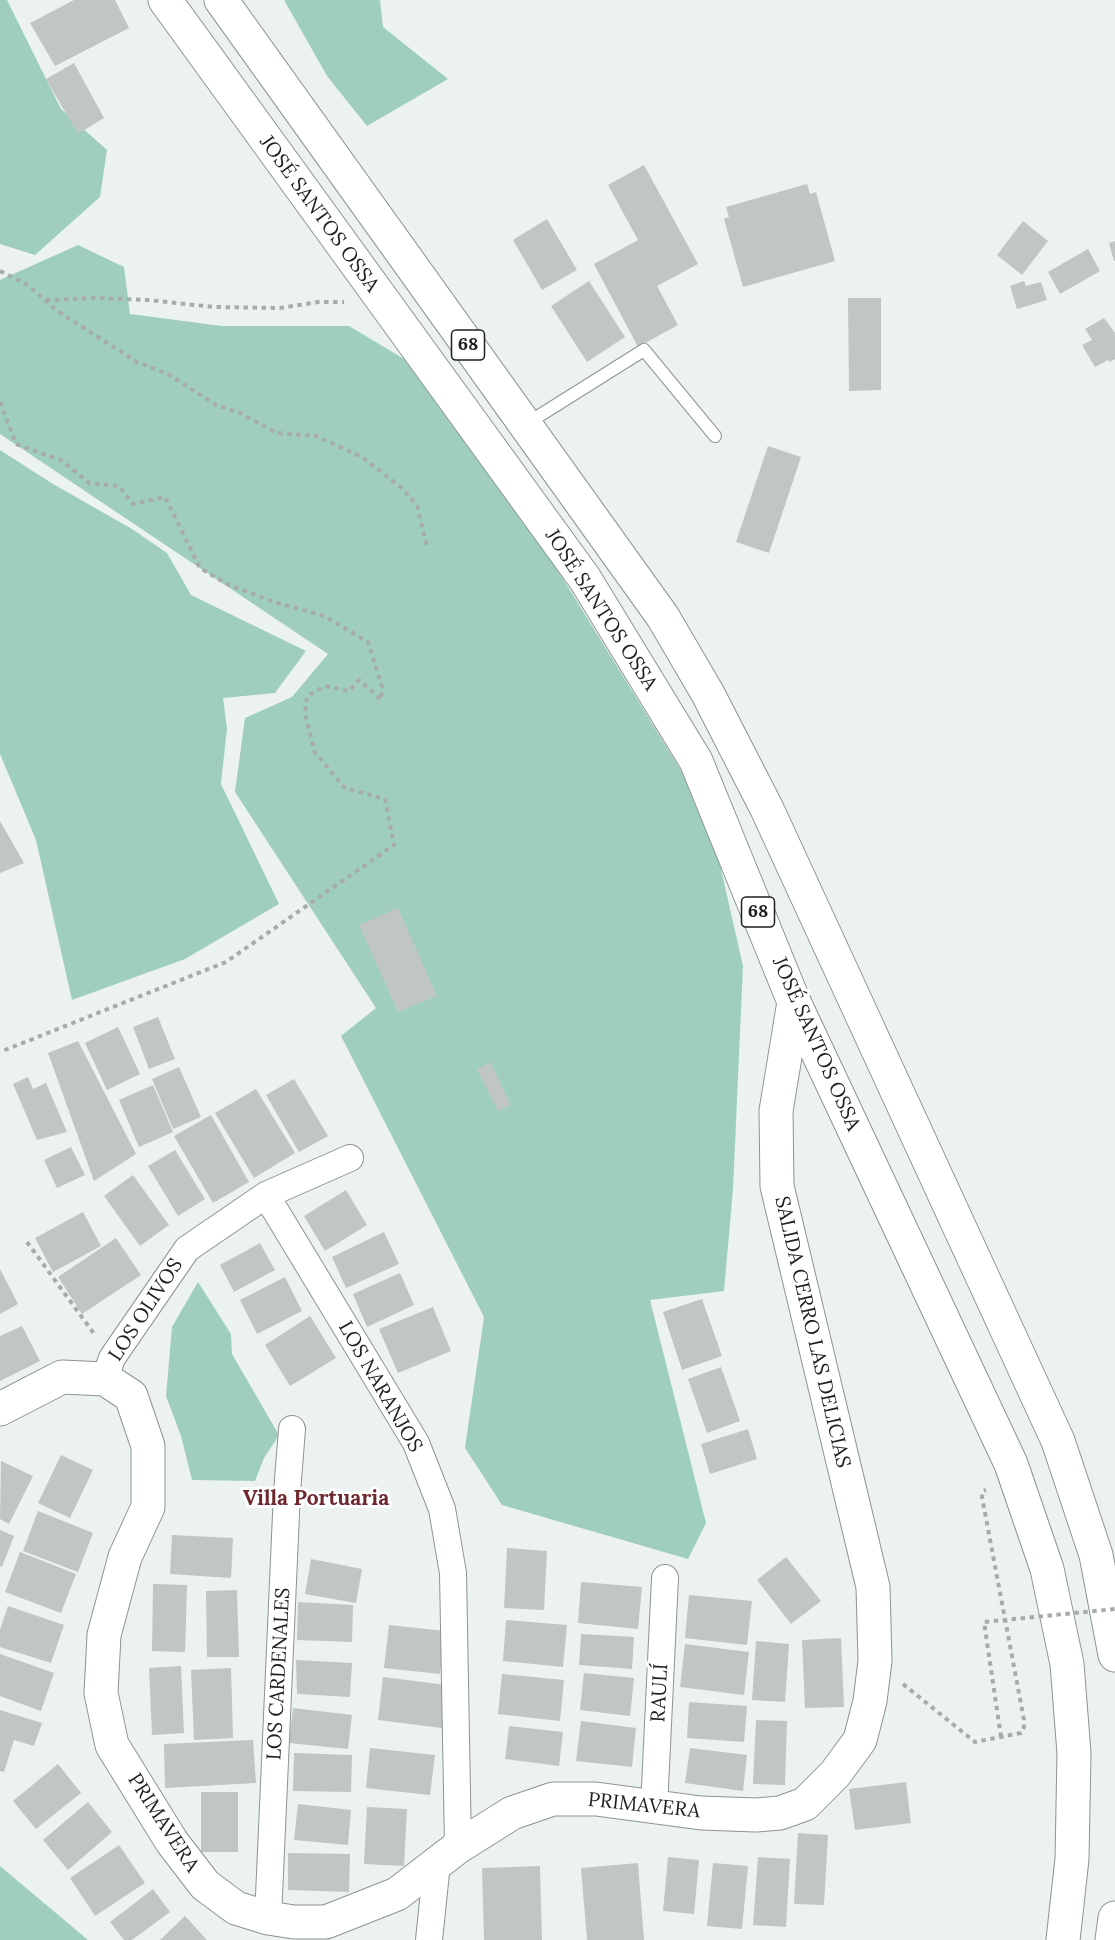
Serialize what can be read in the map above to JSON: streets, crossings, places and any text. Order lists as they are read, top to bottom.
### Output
{
  "streets": {
    "main road": [
      "JOSÉ SANTOS OSSA",
      "68",
      "SALIDA CERRO LAS DELICIAS",
      "PRIMAVERA"
    ],
    "street": [
      "LOS OLIVOS",
      "LOS NARANJOS",
      "LOS CARDENALES",
      "RAULÍ"
    ]
  },
  "crossings": [
    ["JOSÉ SANTOS OSSA", "SALIDA CERRO LAS DELICIAS"],
    ["LOS OLIVOS", "LOS NARANJOS"],
    ["LOS OLIVOS", "PRIMAVERA"],
    ["SALIDA CERRO LAS DELICIAS", "PRIMAVERA"],
    ["LOS NARANJOS", "PRIMAVERA"],
    ["LOS CARDENALES", "PRIMAVERA"],
    ["RAULÍ", "PRIMAVERA"]
  ],
  "districts": ["Villa Portuaria"]
}
